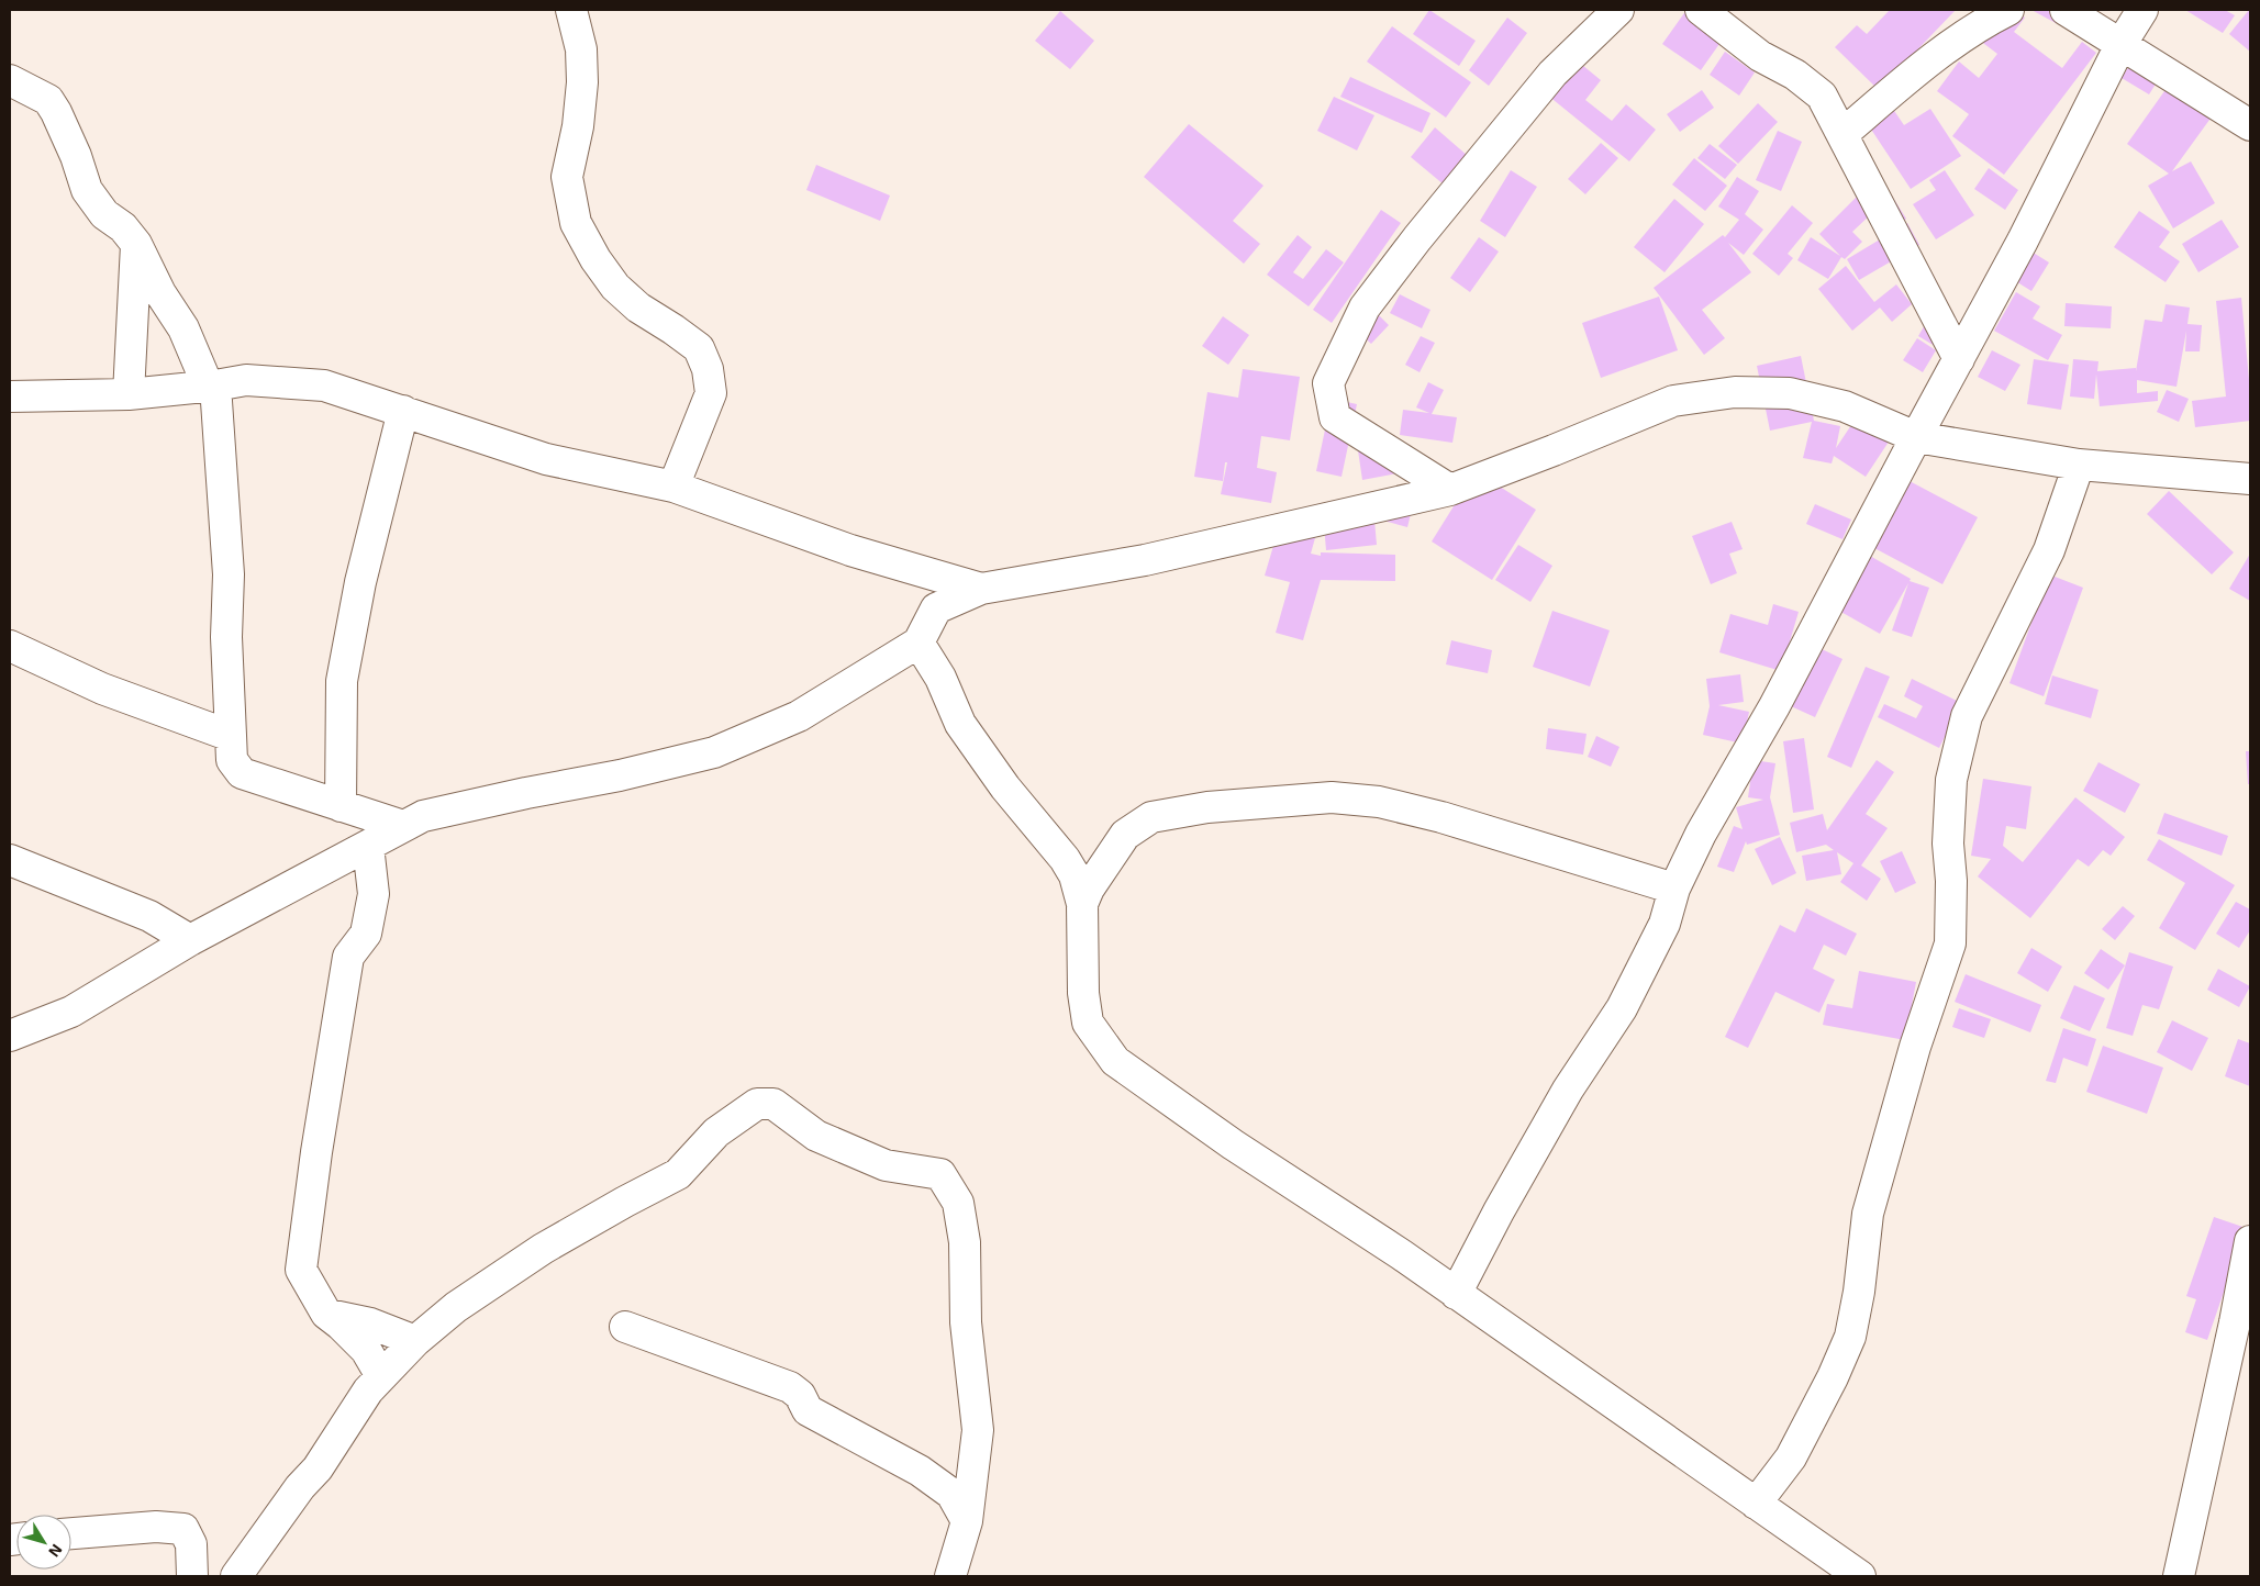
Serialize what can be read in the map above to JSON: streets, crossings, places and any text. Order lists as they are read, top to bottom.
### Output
{
  "north": "bottom right"
}
